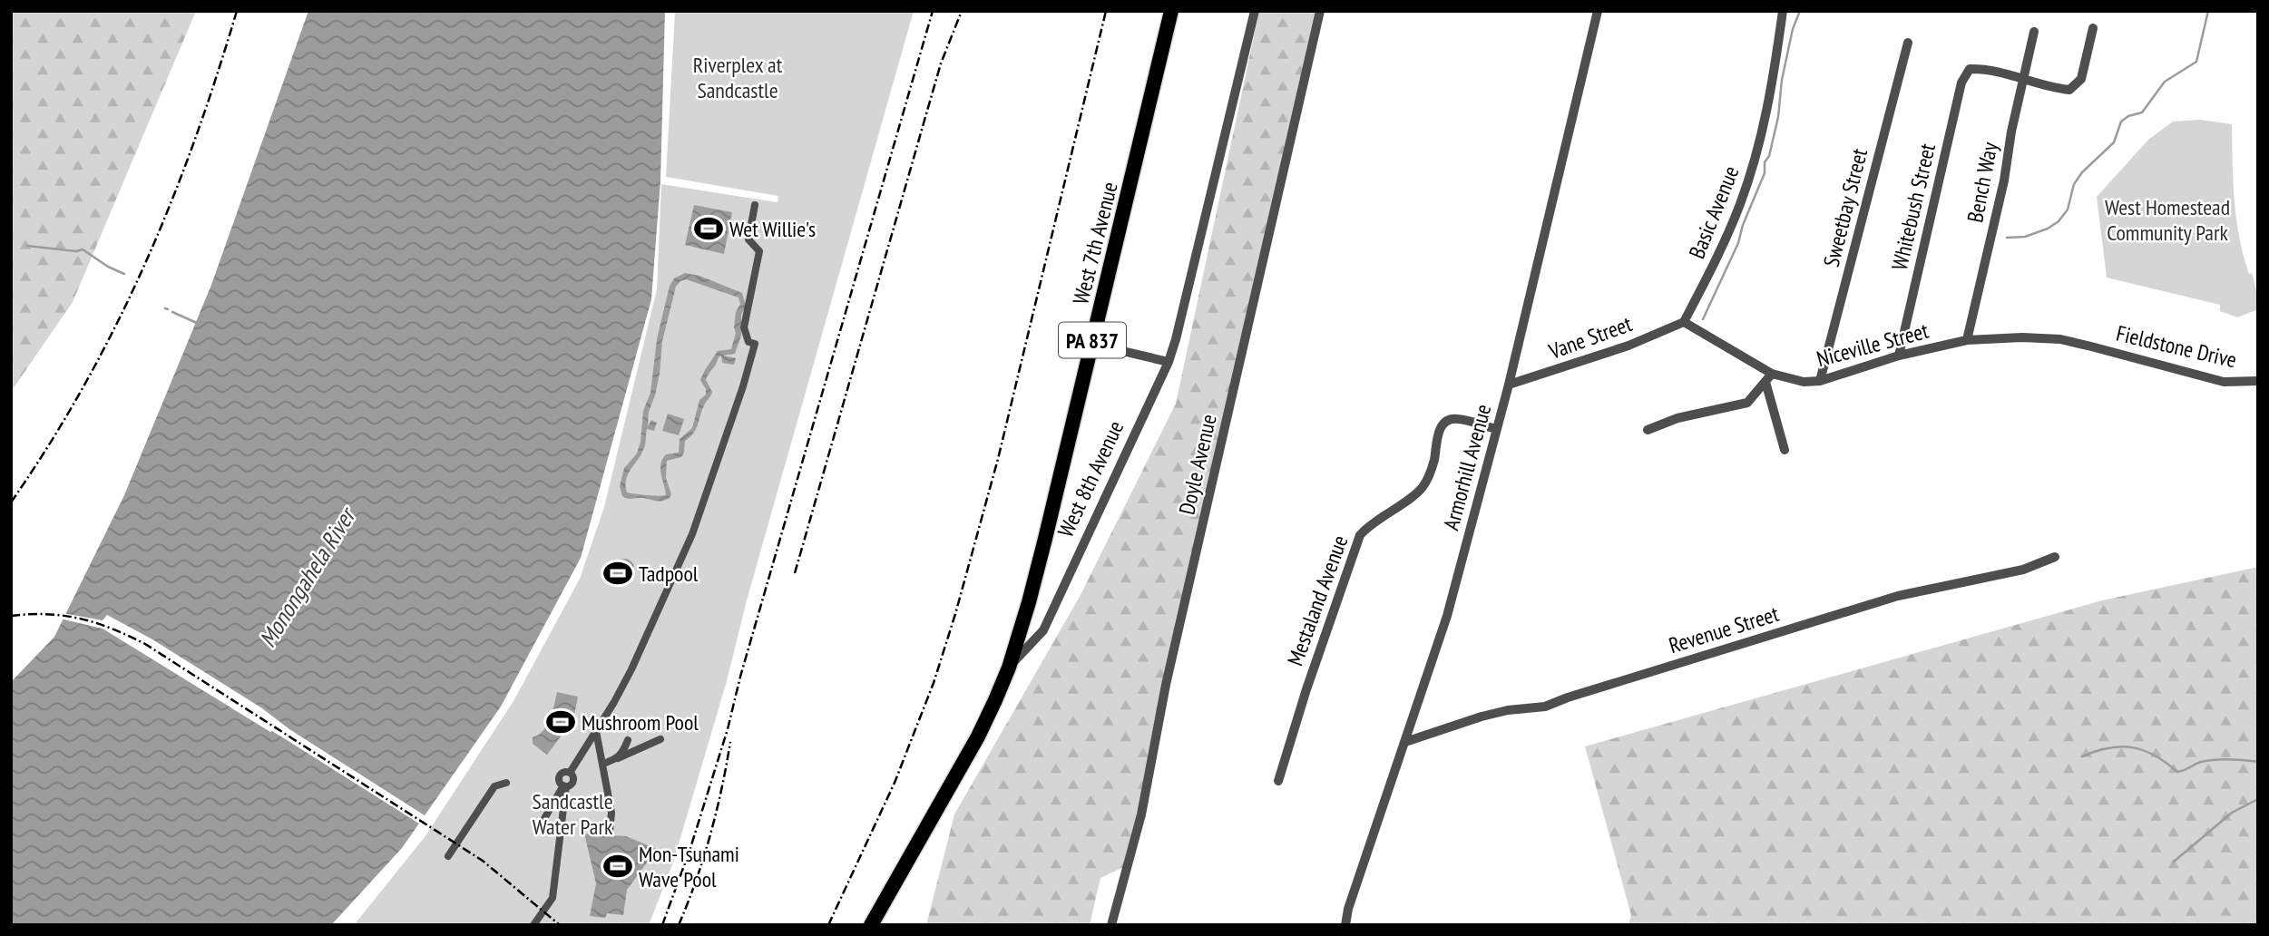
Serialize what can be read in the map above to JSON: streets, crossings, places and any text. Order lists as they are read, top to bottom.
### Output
{
  "streets": {
    "main road": ["West 7th Avenue", "PA 837", "West 8th Avenue"],
    "street": [
      "Bench Way",
      "Whitebush Street",
      "Sweetbay Street",
      "Basic Avenue",
      "Vane Street",
      "Niceville Street",
      "Fieldstone Drive",
      "Doyle Avenue",
      "Armorhill Avenue",
      "Mestaland Avenue",
      "Revenue Street"
    ]
  },
  "crossings": [
    ["Bench Way", "Whitebush Street"],
    ["Bench Way", "Niceville Street"],
    ["Whitebush Street", "Niceville Street"],
    ["Sweetbay Street", "Niceville Street"],
    ["Basic Avenue", "Vane Street"],
    ["West 7th Avenue", "West 8th Avenue"],
    ["Vane Street", "Armorhill Avenue"],
    ["Niceville Street", "Fieldstone Drive"],
    ["Armorhill Avenue", "Mestaland Avenue"],
    ["Armorhill Avenue", "Revenue Street"]
  ],
  "water": ["Monongahela River"],
  "parks": ["Riverplex at Sandcastle", "West Homestead Community Park", "Sandcastle Water Park"],
  "places": {
    "sports": [
      "Wet Willie's",
      "Tadpool",
      "Mushroom Pool",
      "Mon-Tsunami Wave Pool"
    ]
  }
}
